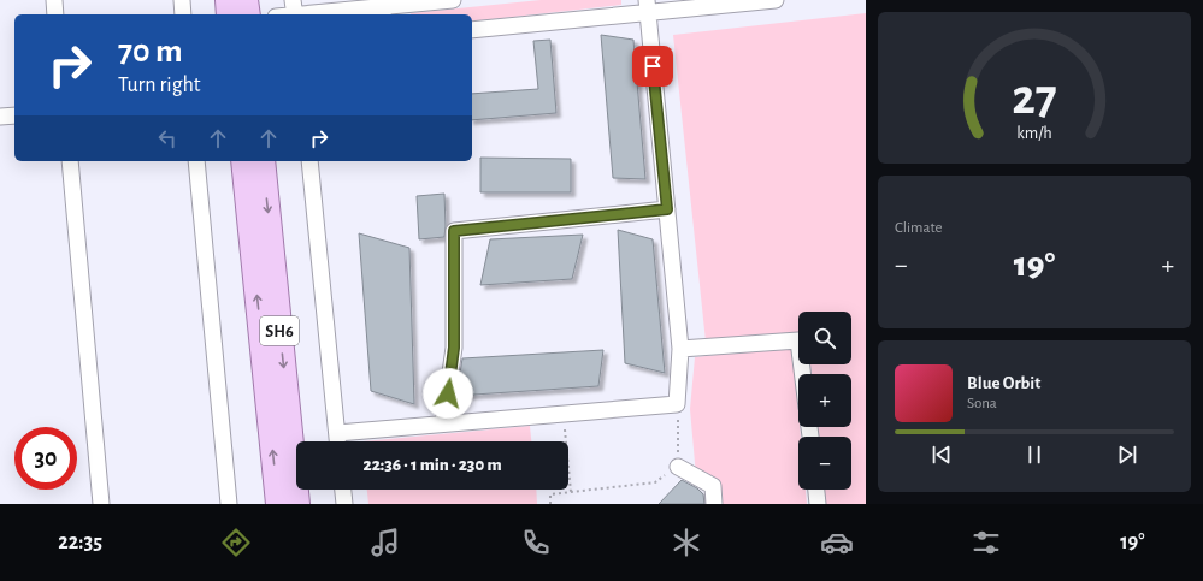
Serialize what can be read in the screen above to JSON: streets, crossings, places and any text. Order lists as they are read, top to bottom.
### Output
{
  "streets": {
    "main road": ["SH6"]
  },
  "page": {
    "turn": ["70 m", "Turn right"],
    "tile": "Climate",
    "heat": ["−", "19°", "+"],
    "map_buttons": ["+", "−"],
    "song": ["Blue Orbit", "Sona"],
    "limit": "30",
    "trip": "22:36 · 1 min · 230 m",
    "tabs": ["22:35", "19°"],
    "gauge": ["27", "km/h"]
  }
}
